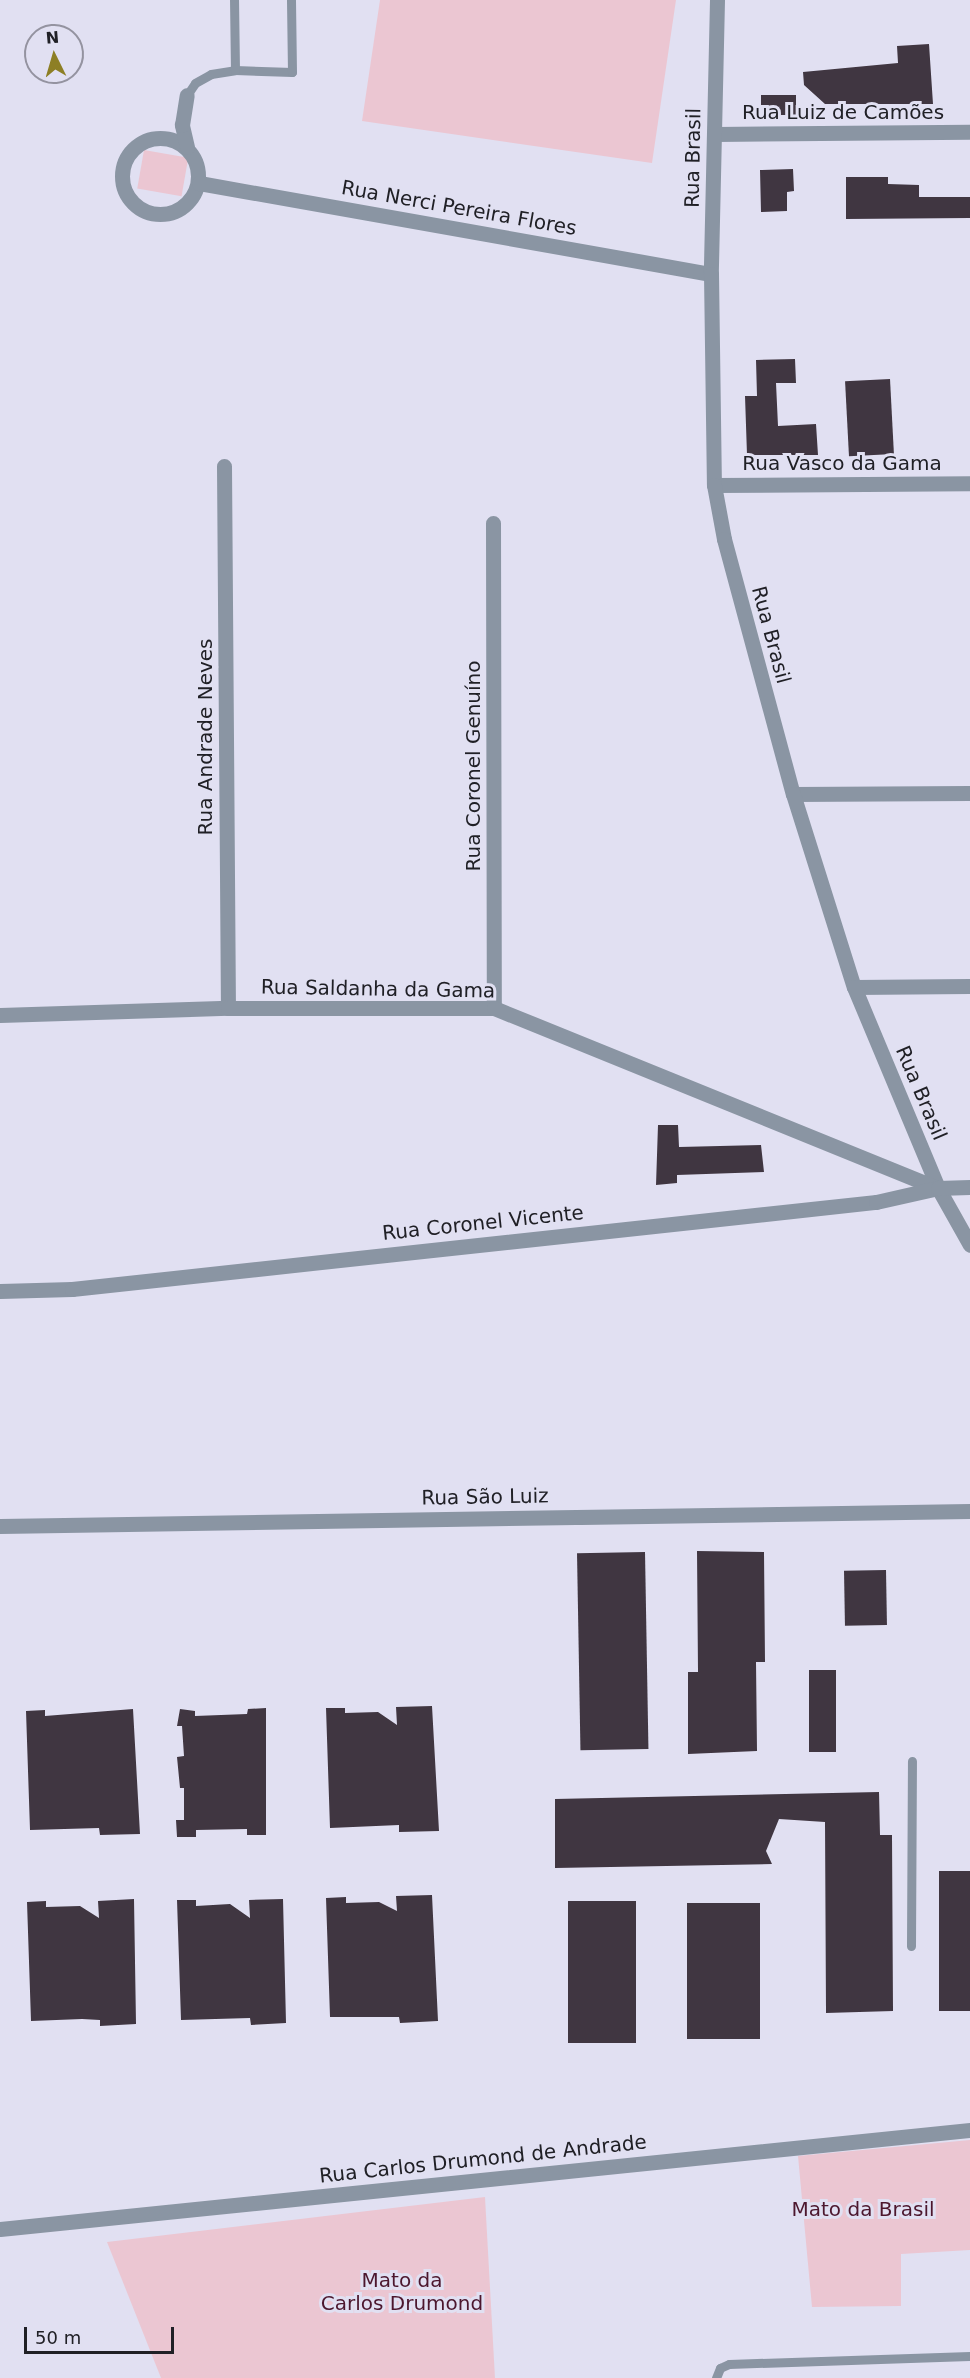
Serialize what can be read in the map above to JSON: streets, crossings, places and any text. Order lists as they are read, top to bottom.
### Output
{
  "streets": {
    "street": [
      "Rua Luiz de Camões",
      "Rua Brasil",
      "Rua Nerci Pereira Flores",
      "Rua Vasco da Gama",
      "Rua Andrade Neves",
      "Rua Coronel Genuíno",
      "Rua Saldanha da Gama",
      "Rua Coronel Vicente",
      "Rua São Luiz",
      "Rua Carlos Drumond de Andrade"
    ]
  },
  "crossings": [
    ["Rua Luiz de Camões", "Rua Brasil"],
    ["Rua Brasil", "Rua Nerci Pereira Flores"],
    ["Rua Brasil", "Rua Vasco da Gama"],
    ["Rua Brasil", "Rua Saldanha da Gama"],
    ["Rua Brasil", "Rua Coronel Vicente"],
    ["Rua Andrade Neves", "Rua Saldanha da Gama"],
    ["Rua Coronel Genuíno", "Rua Saldanha da Gama"],
    ["Rua Saldanha da Gama", "Rua Coronel Vicente"]
  ],
  "parks": ["Mato da Brasil", "Mato da Carlos Drumond"],
  "scale_bar": "50 m",
  "north": "top"
}
